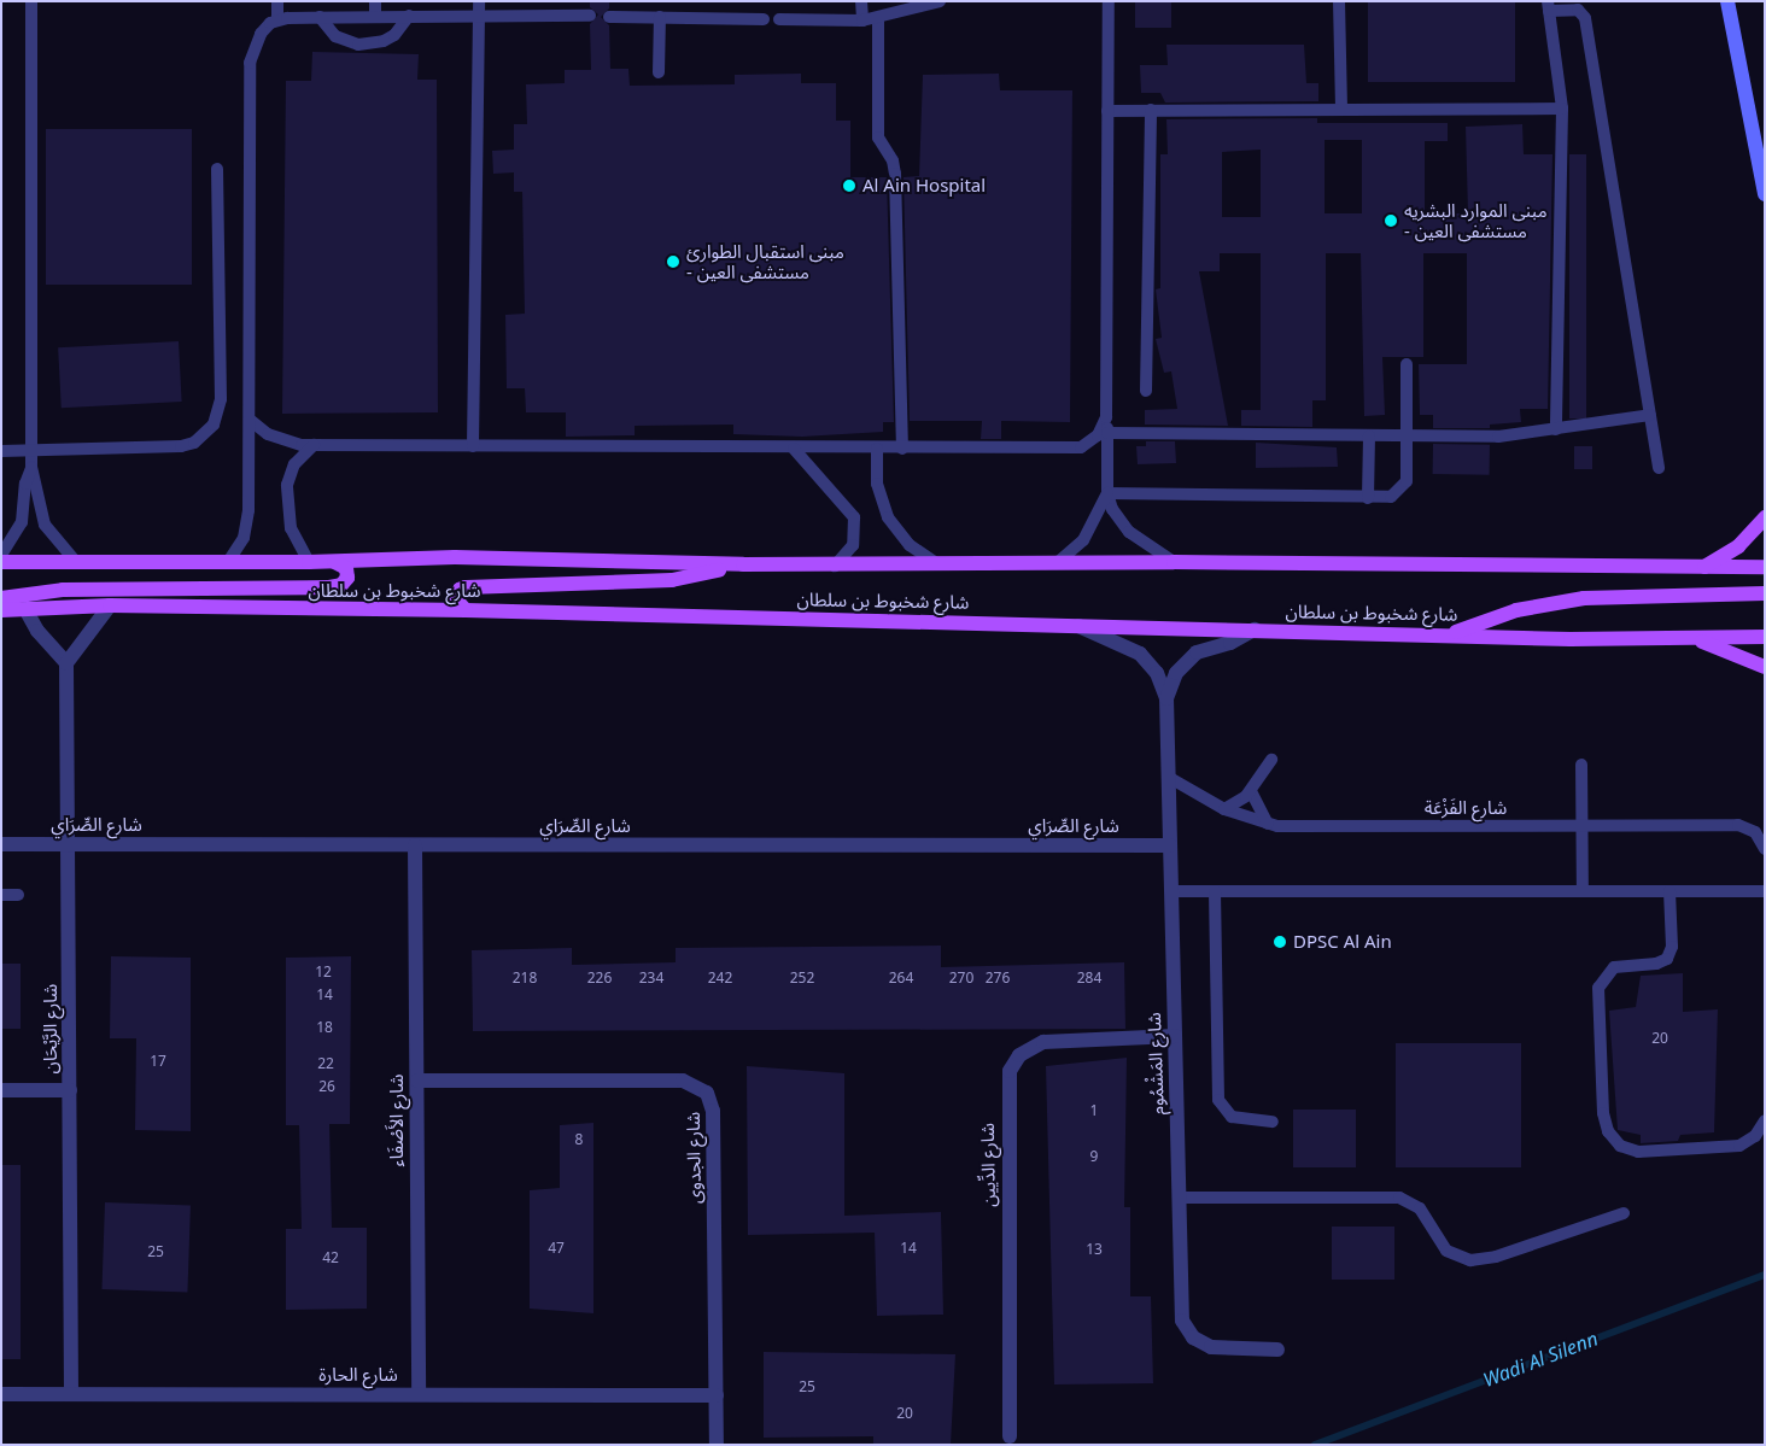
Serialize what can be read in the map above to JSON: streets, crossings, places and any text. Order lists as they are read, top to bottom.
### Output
{
  "streets": {
    "main road": ["شارع شخبوط بن سلطان"],
    "street": [
      "شارع الصِّرَاي",
      "شارع الرَّيْحَان",
      "شارع المَشْمُوم",
      "شارع الأَصْفَاء",
      "شارع الجدوى",
      "شارع الدِّيين",
      "شارع الحارة"
    ],
    "lane": ["شارع الفَزْعَة"]
  },
  "crossings": [
    ["شارع شخبوط بن سلطان", "شارع المَشْمُوم"],
    ["شارع الفَزْعَة", "شارع المَشْمُوم"],
    ["شارع الصِّرَاي", "شارع الرَّيْحَان"],
    ["شارع الصِّرَاي", "شارع المَشْمُوم"],
    ["شارع الصِّرَاي", "شارع الأَصْفَاء"],
    ["شارع الرَّيْحَان", "شارع الحارة"],
    ["شارع المَشْمُوم", "شارع الدِّيين"],
    ["شارع الأَصْفَاء", "شارع الجدوى"],
    ["شارع الأَصْفَاء", "شارع الحارة"],
    ["شارع الجدوى", "شارع الحارة"]
  ],
  "water": ["Wadi Al Silenn"],
  "places": [
    "Al Ain Hospital",
    "مبنى الموارد البشريه - مستشفى العين",
    "مبنى استقبال الطوارئ - مستشفى العين",
    "DPSC Al Ain"
  ],
  "house_numbers": [
    "12",
    "218",
    "226",
    "234",
    "242",
    "252",
    "264",
    "270",
    "276",
    "284",
    "14",
    "18",
    "20",
    "17",
    "22",
    "26",
    "1",
    "8",
    "9",
    "47",
    "14",
    "13",
    "25",
    "42",
    "25",
    "20"
  ]
}
